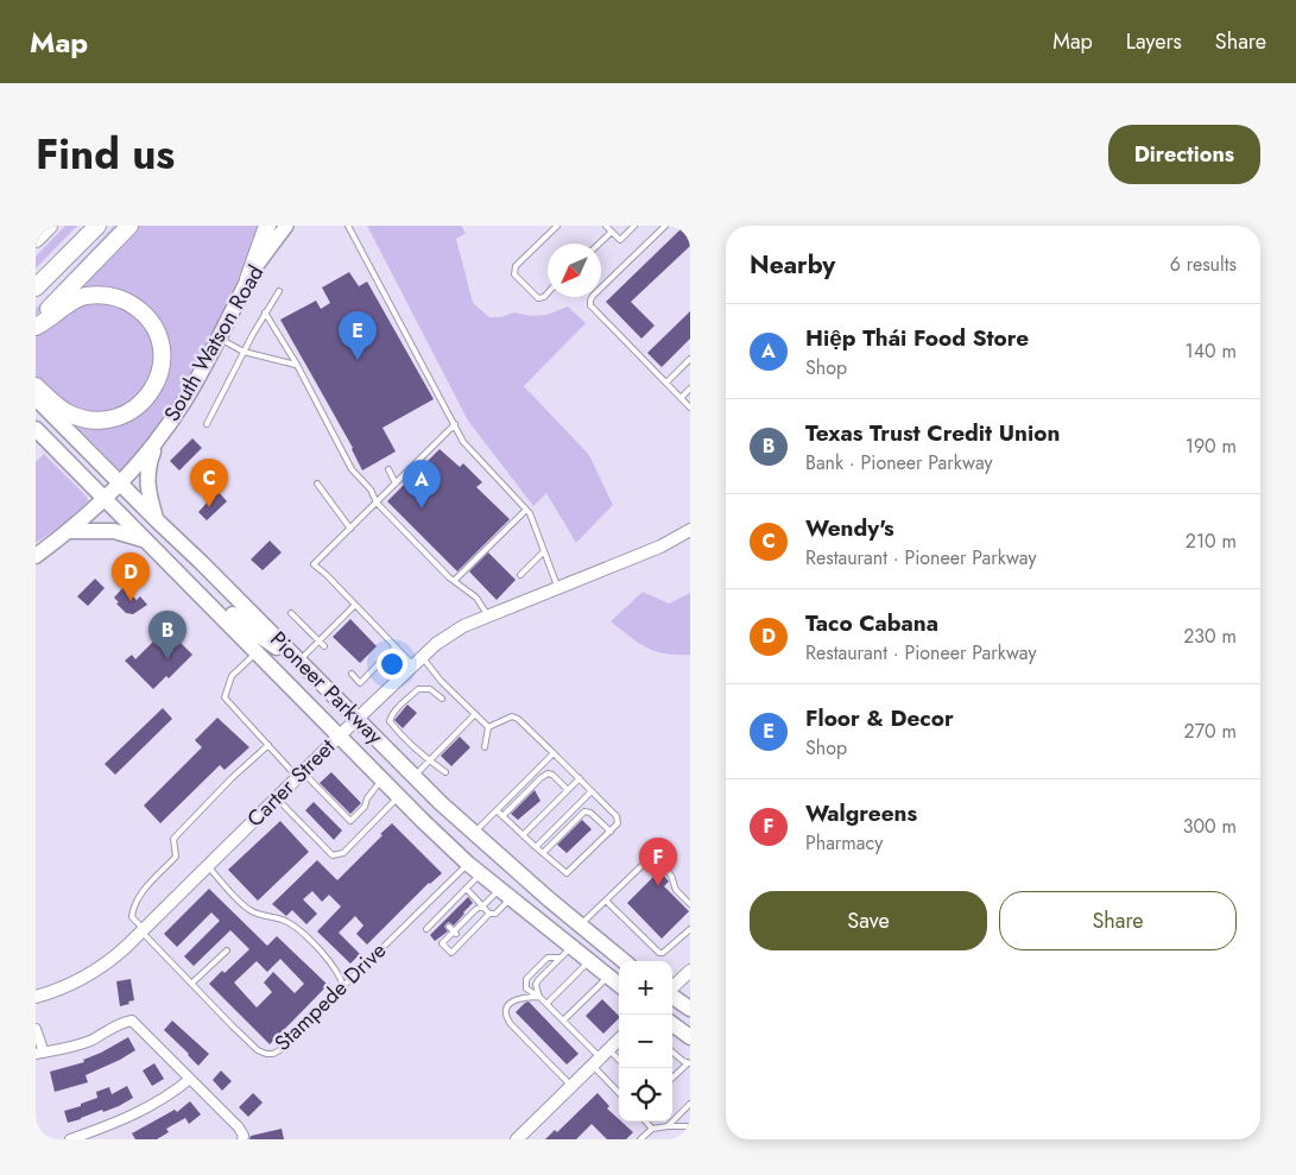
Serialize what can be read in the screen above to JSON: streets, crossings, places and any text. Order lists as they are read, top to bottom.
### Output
{
  "streets": {
    "main road": ["South Watson Road", "Pioneer Parkway"],
    "street": ["Carter Street"],
    "lane": ["Stampede Drive"]
  },
  "crossings": [
    ["South Watson Road", "Pioneer Parkway"],
    ["Pioneer Parkway", "Carter Street"],
    ["Pioneer Parkway", "Stampede Drive"],
    ["Carter Street", "Stampede Drive"]
  ],
  "north": "bottom left",
  "page": {
    "header": "Map",
    "nav": ["Map", "Layers", "Share"],
    "title": "Find us",
    "buttons": [
      "Directions",
      ["Save", "Share"]
    ],
    "heading": ["Nearby", "6 results"],
    "list": [
      {
        "mark": "A",
        "name": "Hiệp Thái Food Store",
        "note": "Shop",
        "value": "140 m"
      },
      {
        "mark": "B",
        "name": "Texas Trust Credit Union",
        "note": "Bank · Pioneer Parkway",
        "value": "190 m"
      },
      {
        "mark": "C",
        "name": "Wendy's",
        "note": "Restaurant · Pioneer Parkway",
        "value": "210 m"
      },
      {
        "mark": "D",
        "name": "Taco Cabana",
        "note": "Restaurant · Pioneer Parkway",
        "value": "230 m"
      },
      {
        "mark": "E",
        "name": "Floor & Decor",
        "note": "Shop",
        "value": "270 m"
      },
      {
        "mark": "F",
        "name": "Walgreens",
        "note": "Pharmacy",
        "value": "300 m"
      }
    ],
    "pins": [
      "E",
      "C",
      "A",
      "D",
      "B",
      "F"
    ],
    "map_buttons": ["+", "−"]
  }
}
